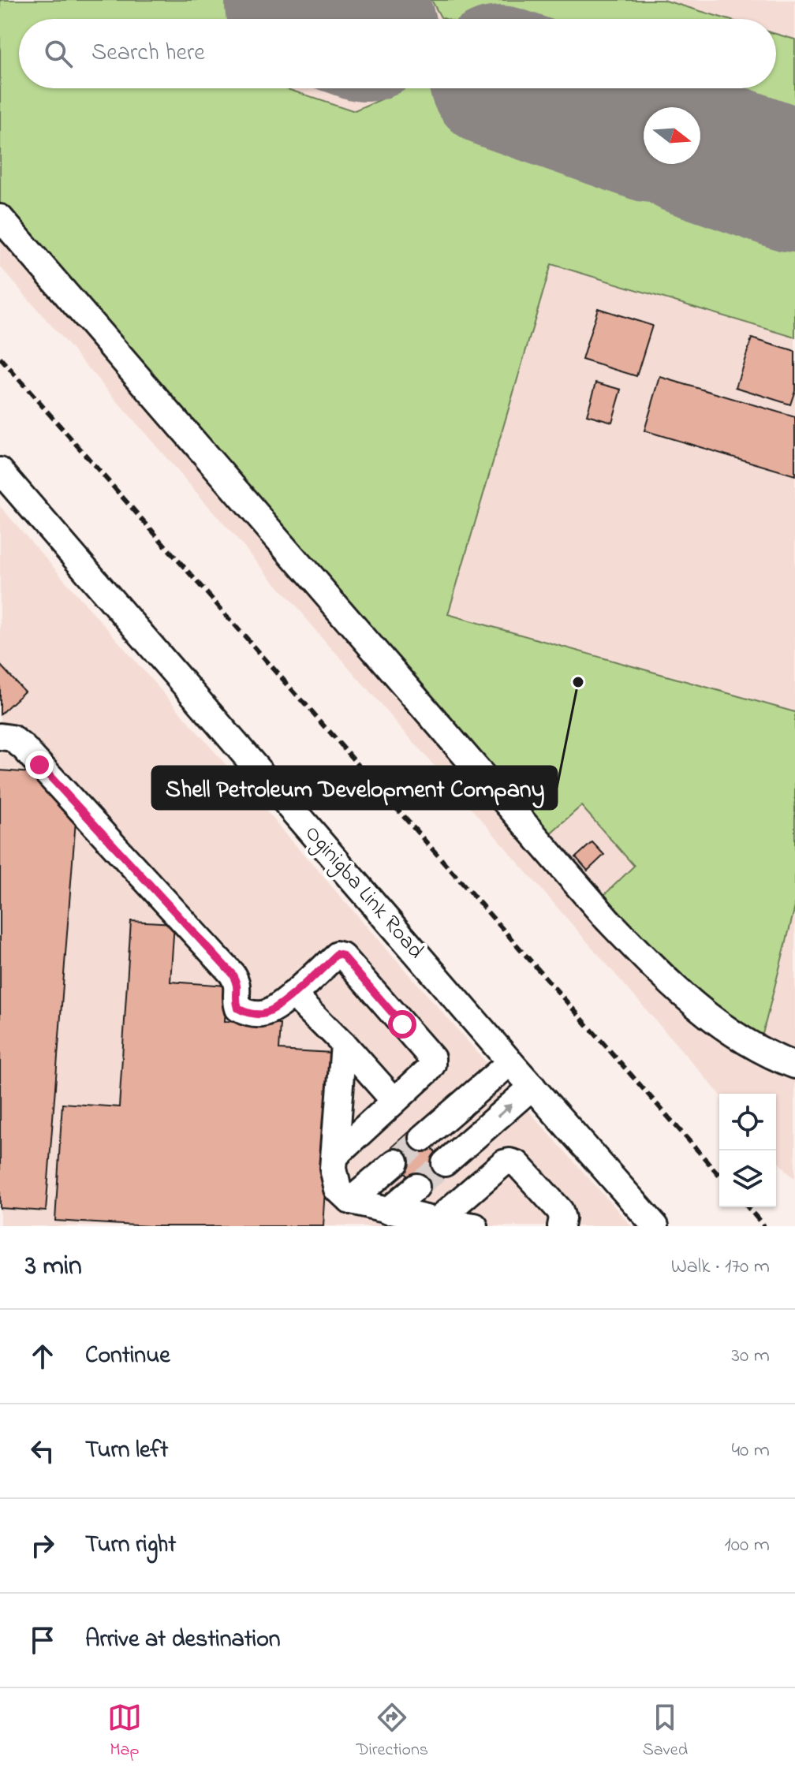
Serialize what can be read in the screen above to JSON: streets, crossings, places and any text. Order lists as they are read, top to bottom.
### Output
{
  "streets": {
    "street": ["Oginigba Link Road"]
  },
  "places": ["Shell Petroleum Development Company"],
  "north": "right",
  "page": {
    "search": "Search here",
    "heading": ["3 min", "Walk · 170 m"],
    "list": [
      ["Continue", "30 m"],
      ["Turn left", "40 m"],
      ["Turn right", "100 m"],
      "Arrive at destination"
    ],
    "nav": ["Map", "Directions", "Saved"]
  }
}
